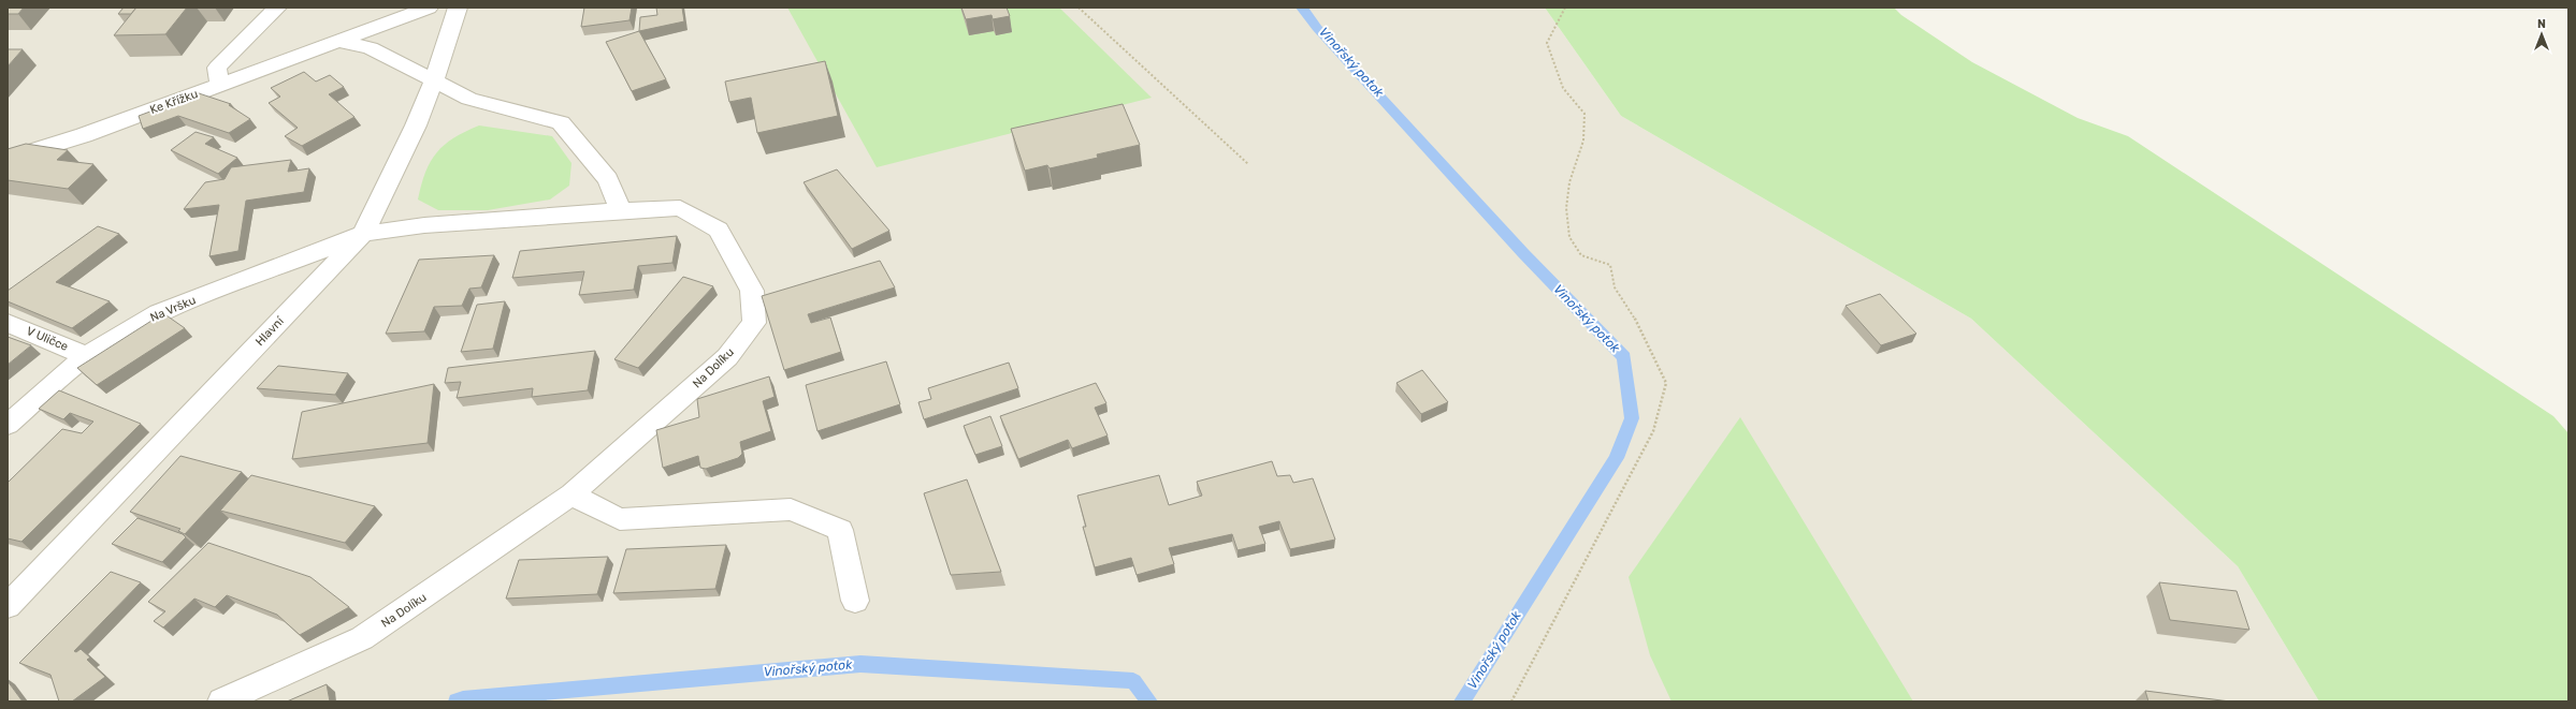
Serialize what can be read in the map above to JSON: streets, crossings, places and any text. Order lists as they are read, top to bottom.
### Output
{
  "streets": {
    "street": [
      "Ke Křížku",
      "Na Vršku",
      "Hlavní",
      "V Uličce",
      "Na Dolíku"
    ]
  },
  "crossings": [
    ["Na Vršku", "Hlavní"],
    ["Na Vršku", "V Uličce"],
    ["Na Vršku", "Na Dolíku"],
    ["Hlavní", "Na Dolíku"]
  ],
  "water": ["Vinořský potok"],
  "north": "top"
}
